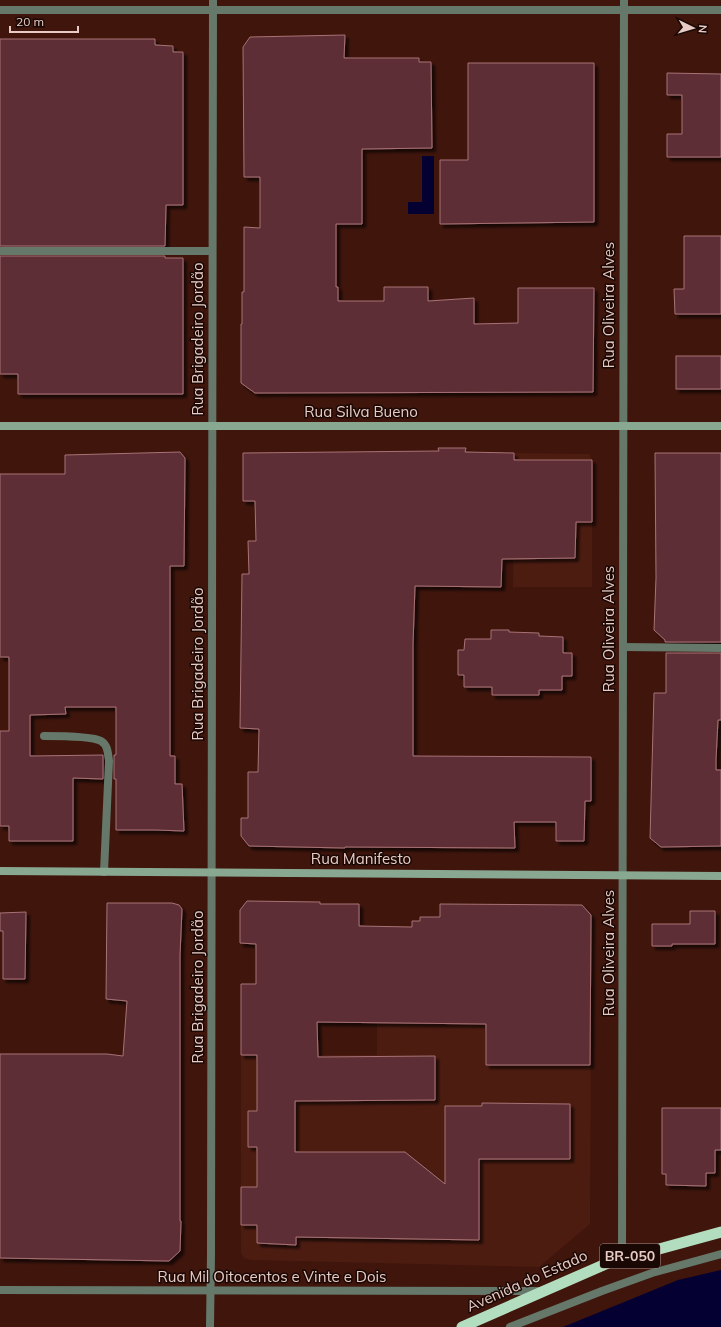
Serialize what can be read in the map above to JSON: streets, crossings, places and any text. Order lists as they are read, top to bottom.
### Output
{
  "streets": {
    "highway": ["BR-050", "Avenida do Estado"],
    "main road": ["Rua Silva Bueno", "Rua Manifesto"],
    "street": ["Rua Oliveira Alves", "Rua Brigadeiro Jordão", "Rua Mil Oitocentos e Vinte e Dois"]
  },
  "crossings": [
    ["Rua Oliveira Alves", "Rua Silva Bueno"],
    ["Rua Oliveira Alves", "Rua Manifesto"],
    ["Rua Oliveira Alves", "Avenida do Estado"],
    ["Rua Brigadeiro Jordão", "Rua Silva Bueno"],
    ["Rua Brigadeiro Jordão", "Rua Manifesto"],
    ["Rua Brigadeiro Jordão", "Rua Mil Oitocentos e Vinte e Dois"],
    ["Rua Mil Oitocentos e Vinte e Dois", "Avenida do Estado"]
  ],
  "scale_bar": "20 m",
  "north": "right"
}
